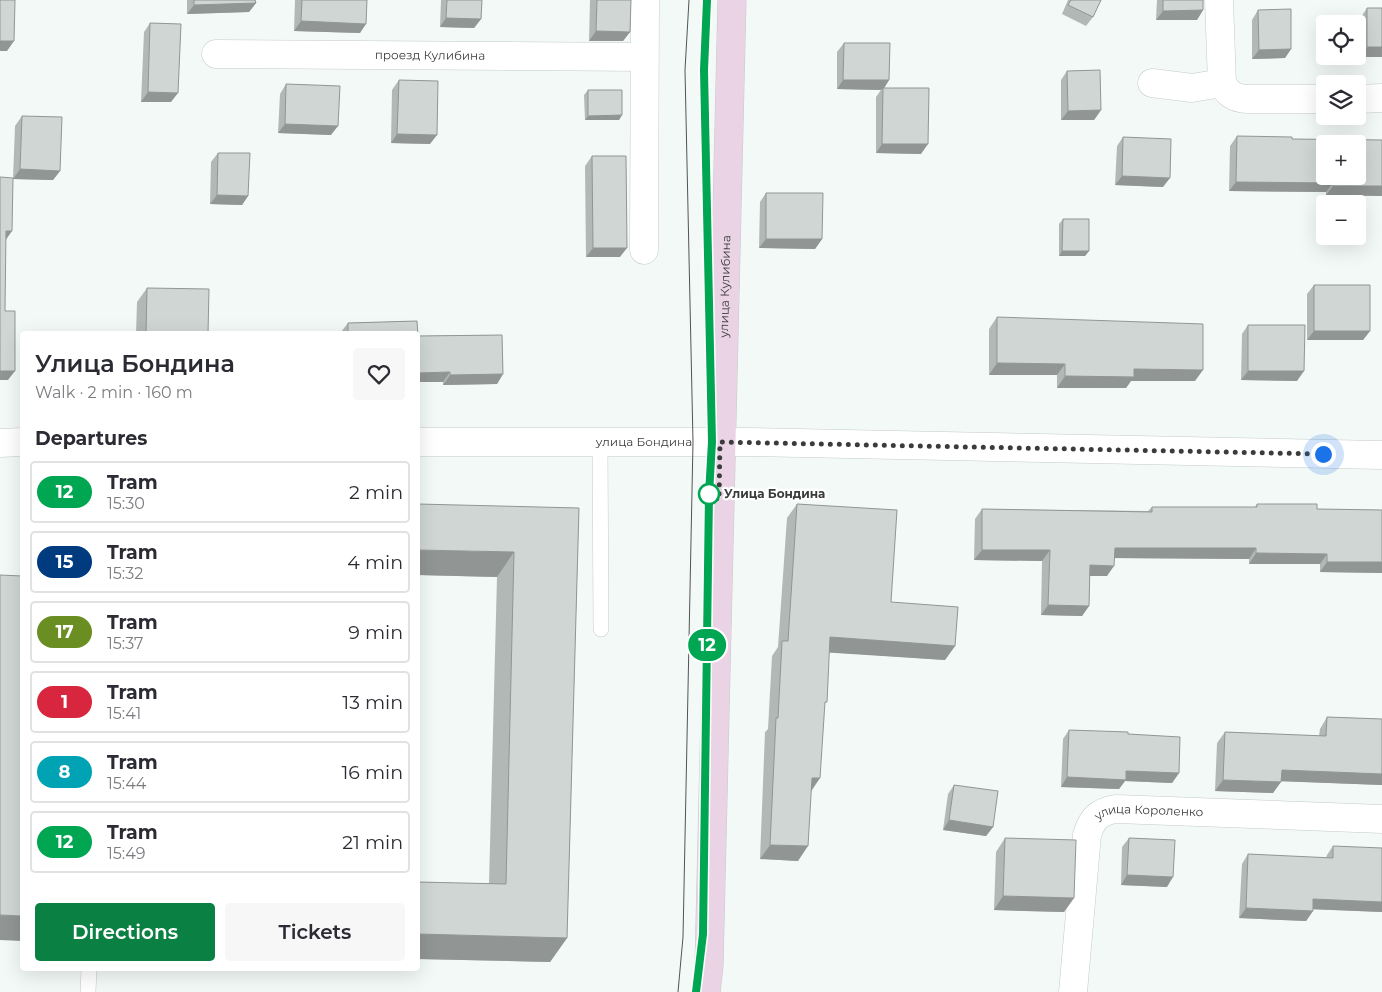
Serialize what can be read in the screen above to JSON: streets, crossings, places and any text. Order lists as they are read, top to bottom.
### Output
{
  "streets": {
    "main road": ["улица Кулибина"],
    "street": ["проезд Кулибина", "улица Бондина", "улица Короленко"]
  },
  "crossings": [
    ["улица Кулибина", "улица Бондина"]
  ],
  "places": ["Улица Бондина"],
  "lines": ["tram line 12"],
  "page": {
    "on_map": "12",
    "map_buttons": ["+", "−"],
    "heading": [
      ["Улица Бондина", "Walk · 2 min · 160 m"],
      "Departures"
    ],
    "list": [
      {
        "mark": "12",
        "name": "Tram",
        "note": "15:30",
        "value": "2 min"
      },
      {
        "mark": "15",
        "name": "Tram",
        "note": "15:32",
        "value": "4 min"
      },
      {
        "mark": "17",
        "name": "Tram",
        "note": "15:37",
        "value": "9 min"
      },
      {
        "mark": "1",
        "name": "Tram",
        "note": "15:41",
        "value": "13 min"
      },
      {
        "mark": "8",
        "name": "Tram",
        "note": "15:44",
        "value": "16 min"
      },
      {
        "mark": "12",
        "name": "Tram",
        "note": "15:49",
        "value": "21 min"
      }
    ],
    "buttons": ["Directions", "Tickets"]
  }
}
